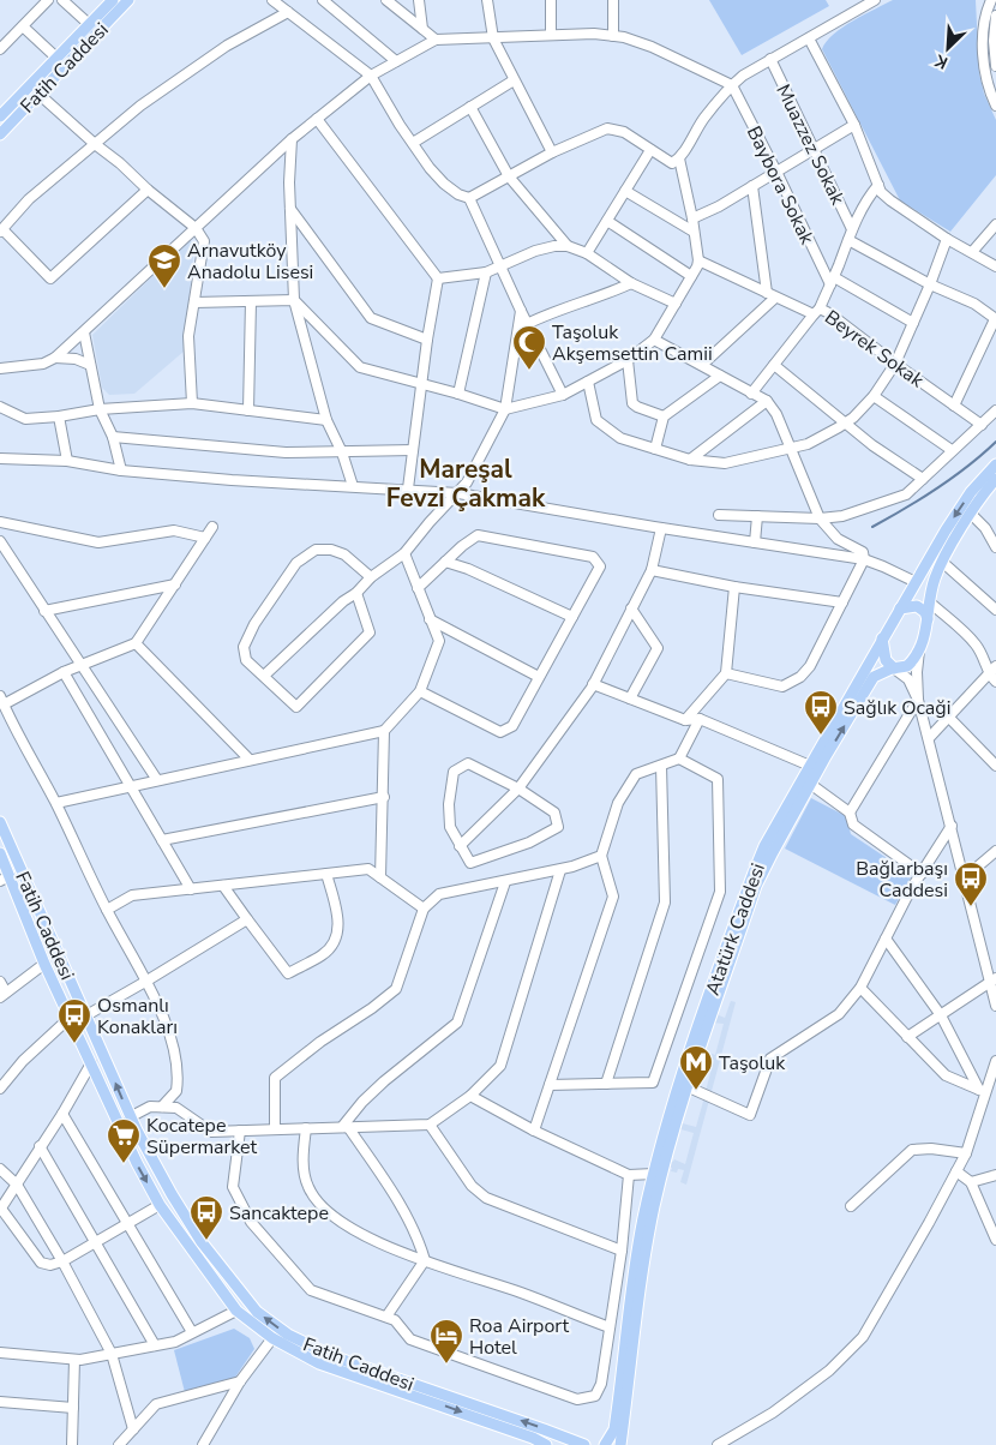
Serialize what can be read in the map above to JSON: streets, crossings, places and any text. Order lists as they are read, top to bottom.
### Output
{
  "streets": {
    "main road": ["Fatih Caddesi", "Atatürk Caddesi"],
    "street": ["Muazzez Sokak", "Baybora Sokak", "Beyrek Sokak"]
  },
  "districts": ["Mareşal Fevzi Çakmak"],
  "places": {
    "school or university": ["Arnavutköy Anadolu Lisesi"],
    "mosque": ["Taşoluk Akşemsettin Camii"],
    "bus stop": [
      "Sağlık Ocaği",
      "Bağlarbaşı Caddesi",
      "Osmanlı Konakları",
      "Sancaktepe"
    ],
    "metro station": ["Taşoluk"],
    "supermarket": ["Kocatepe Süpermarket"],
    "hotel": ["Roa Airport Hotel"]
  },
  "north": "bottom left"
}
